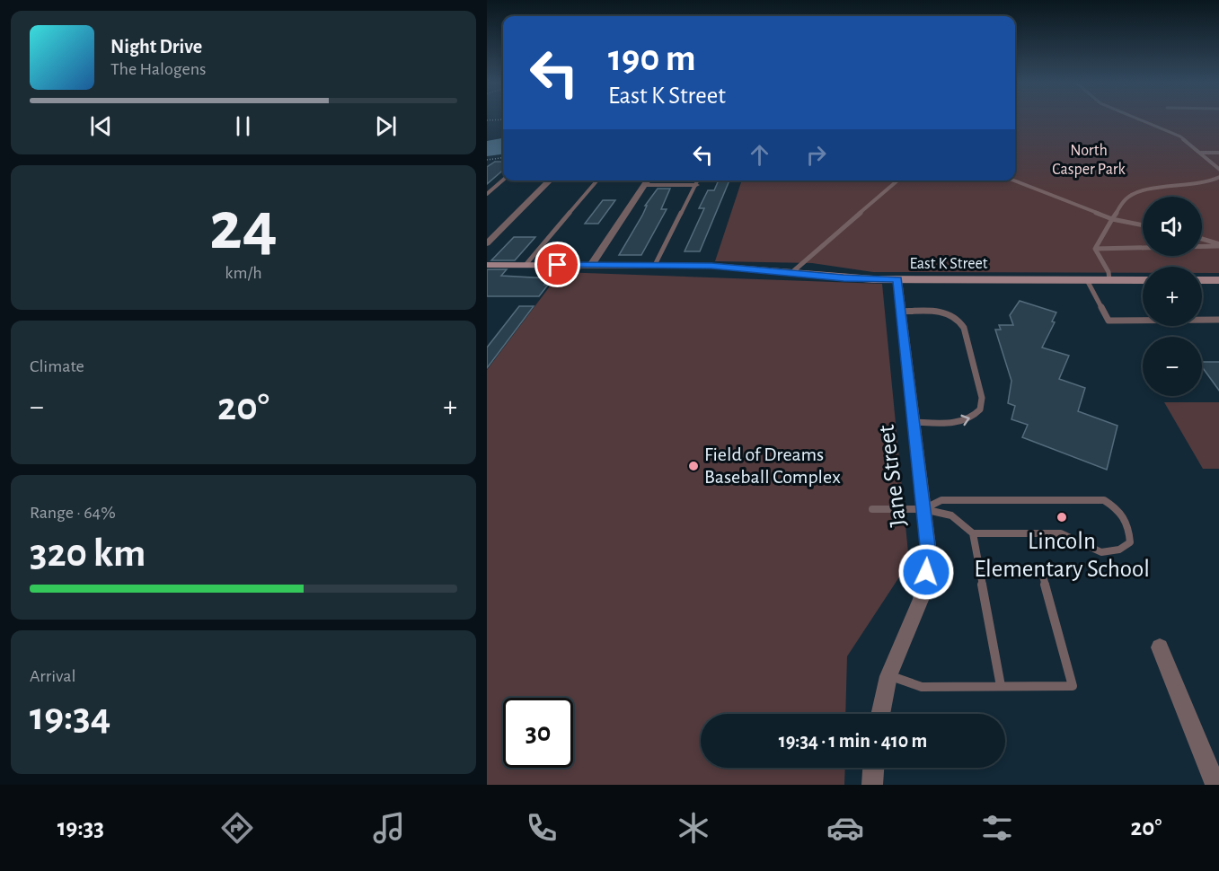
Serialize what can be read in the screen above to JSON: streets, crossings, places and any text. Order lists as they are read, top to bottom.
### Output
{
  "streets": {
    "street": ["East K Street", "Jane Street"]
  },
  "crossings": [
    ["East K Street", "Jane Street"]
  ],
  "parks": ["North Casper Park"],
  "places": ["Field of Dreams Baseball Complex", "Lincoln Elementary School"],
  "page": {
    "turn": ["190 m", "East K Street"],
    "song": ["Night Drive", "The Halogens"],
    "tile": [
      ["24", "km/h"],
      "Climate",
      ["Range · 64%", "320 km"],
      ["Arrival", "19:34"]
    ],
    "map_buttons": ["+", "−"],
    "heat": ["−", "20°", "+"],
    "limit": "30",
    "trip": "19:34 · 1 min · 410 m",
    "tabs": ["19:33", "20°"]
  }
}
